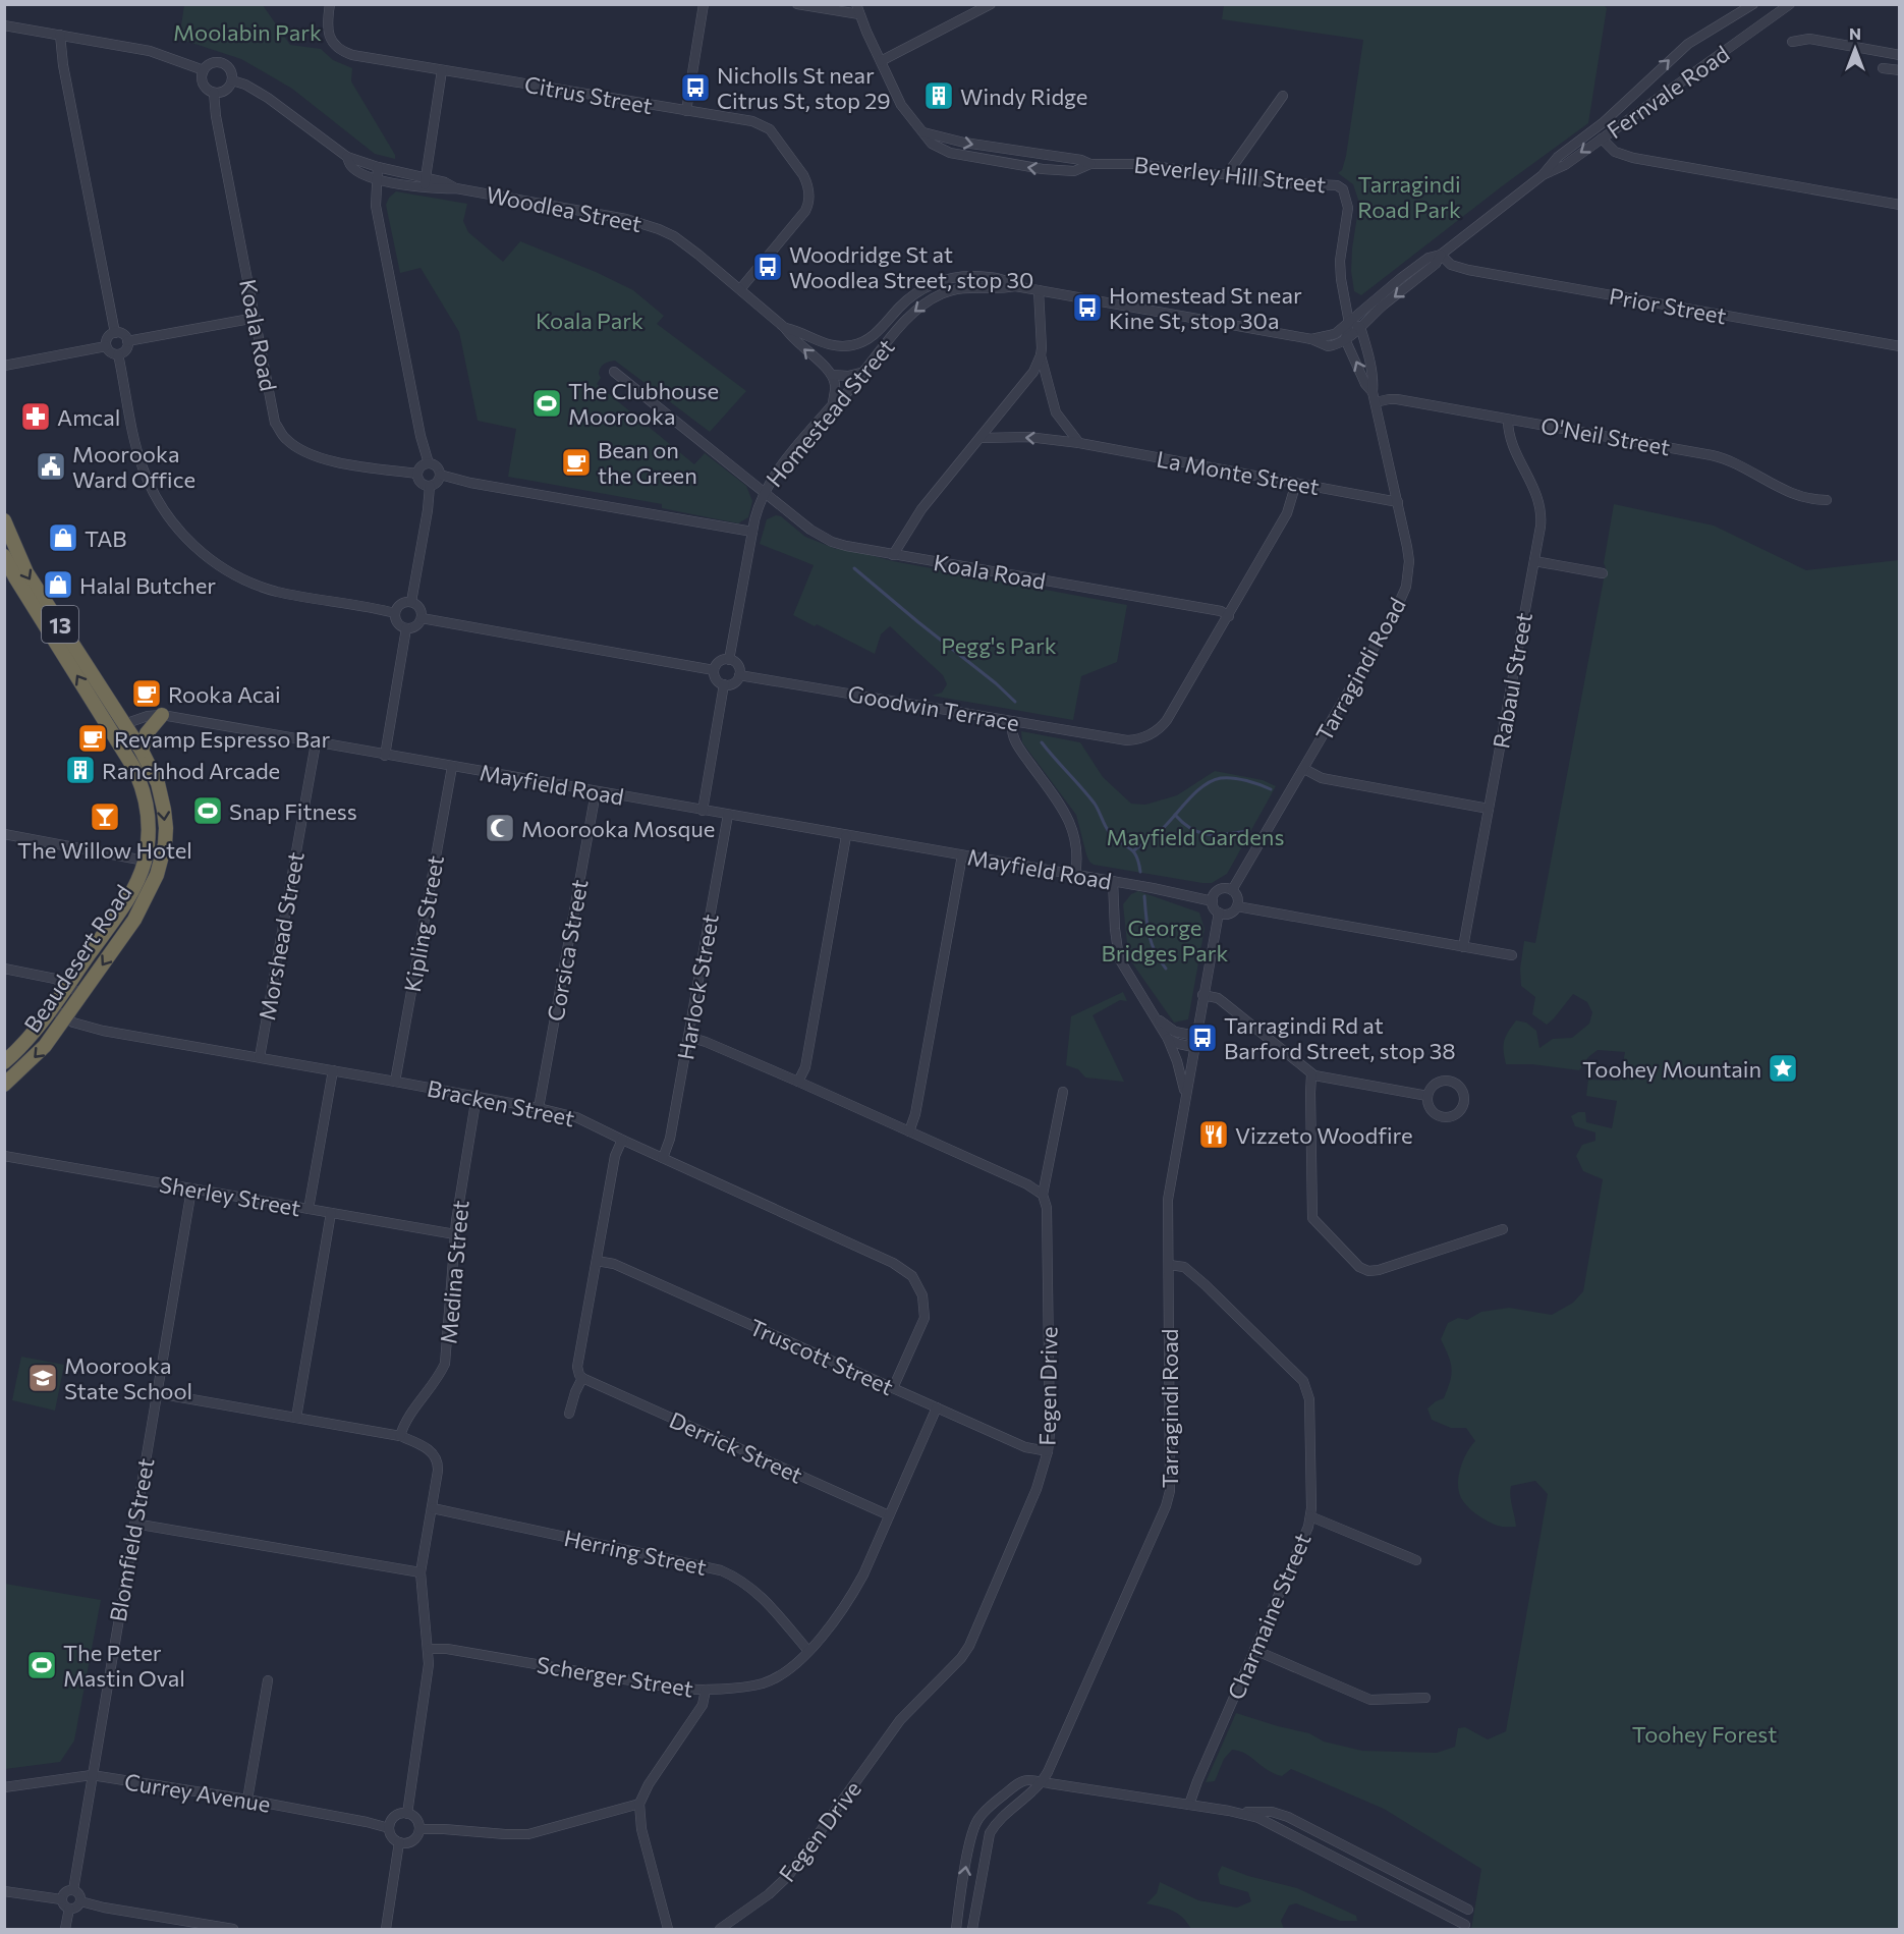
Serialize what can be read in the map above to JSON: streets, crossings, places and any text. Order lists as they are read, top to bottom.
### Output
{
  "streets": {
    "highway": ["13", "Beaudesert Road"],
    "street": [
      "Fernvale Road",
      "Citrus Street",
      "Beverley Hill Street",
      "Woodlea Street",
      "Prior Street",
      "Koala Road",
      "Homestead Street",
      "O'Neil Street",
      "La Monte Street",
      "Tarragindi Road",
      "Rabaul Street",
      "Goodwin Terrace",
      "Mayfield Road",
      "Kipling Street",
      "Morshead Street",
      "Corsica Street",
      "Harlock Street",
      "Bracken Street",
      "Sherley Street",
      "Medina Street",
      "Truscott Street",
      "Fegen Drive",
      "Derrick Street",
      "Blomfield Street",
      "Herring Street",
      "Charmaine Street",
      "Scherger Street",
      "Currey Avenue"
    ]
  },
  "crossings": [
    ["Fernvale Road", "Beverley Hill Street"],
    ["Fernvale Road", "Prior Street"],
    ["Fernvale Road", "Homestead Street"],
    ["Fernvale Road", "Tarragindi Road"],
    ["Citrus Street", "Woodlea Street"],
    ["Beverley Hill Street", "Homestead Street"],
    ["Woodlea Street", "Homestead Street"],
    ["Koala Road", "Homestead Street"],
    ["Koala Road", "Goodwin Terrace"],
    ["Homestead Street", "Tarragindi Road"],
    ["Homestead Street", "Goodwin Terrace"],
    ["O'Neil Street", "Tarragindi Road"],
    ["O'Neil Street", "Rabaul Street"],
    ["La Monte Street", "Tarragindi Road"],
    ["Tarragindi Road", "Mayfield Road"],
    ["Tarragindi Road", "Charmaine Street"],
    ["Mayfield Road", "Kipling Street"],
    ["Mayfield Road", "Morshead Street"],
    ["Mayfield Road", "Corsica Street"],
    ["Mayfield Road", "Beaudesert Road"],
    ["Mayfield Road", "Harlock Street"],
    ["Kipling Street", "Bracken Street"],
    ["Morshead Street", "Bracken Street"],
    ["Corsica Street", "Bracken Street"],
    ["Beaudesert Road", "Bracken Street"],
    ["Harlock Street", "Bracken Street"],
    ["Bracken Street", "Medina Street"],
    ["Bracken Street", "Truscott Street"],
    ["Sherley Street", "Medina Street"],
    ["Sherley Street", "Blomfield Street"],
    ["Truscott Street", "Fegen Drive"],
    ["Truscott Street", "Scherger Street"],
    ["Derrick Street", "Scherger Street"],
    ["Blomfield Street", "Currey Avenue"],
    ["Herring Street", "Scherger Street"]
  ],
  "parks": [
    "Moolabin Park",
    "Tarragindi Road Park",
    "Koala Park",
    "Pegg's Park",
    "Mayfield Gardens",
    "George Bridges Park",
    "Toohey Forest"
  ],
  "places": {
    "bus stop": [
      "Nicholls St near Citrus St, stop 29",
      "Woodridge St at Woodlea Street, stop 30",
      "Homestead St near Kine St, stop 30a",
      "Tarragindi Rd at Barford Street, stop 38"
    ],
    "building": ["Windy Ridge", "Ranchhod Arcade"],
    "sports": ["The Clubhouse Moorooka", "Snap Fitness", "The Peter Mastin Oval"],
    "pharmacy": ["Amcal"],
    "cafe": ["Bean on the Green", "Rooka Acai", "Revamp Espresso Bar"],
    "public building": ["Moorooka Ward Office"],
    "shop": ["TAB", "Halal Butcher"],
    "bar": ["The Willow Hotel"],
    "mosque": ["Moorooka Mosque"],
    "place": ["Toohey Mountain"],
    "restaurant": ["Vizzeto Woodfire"],
    "school or university": ["Moorooka State School"]
  },
  "north": "top"
}
